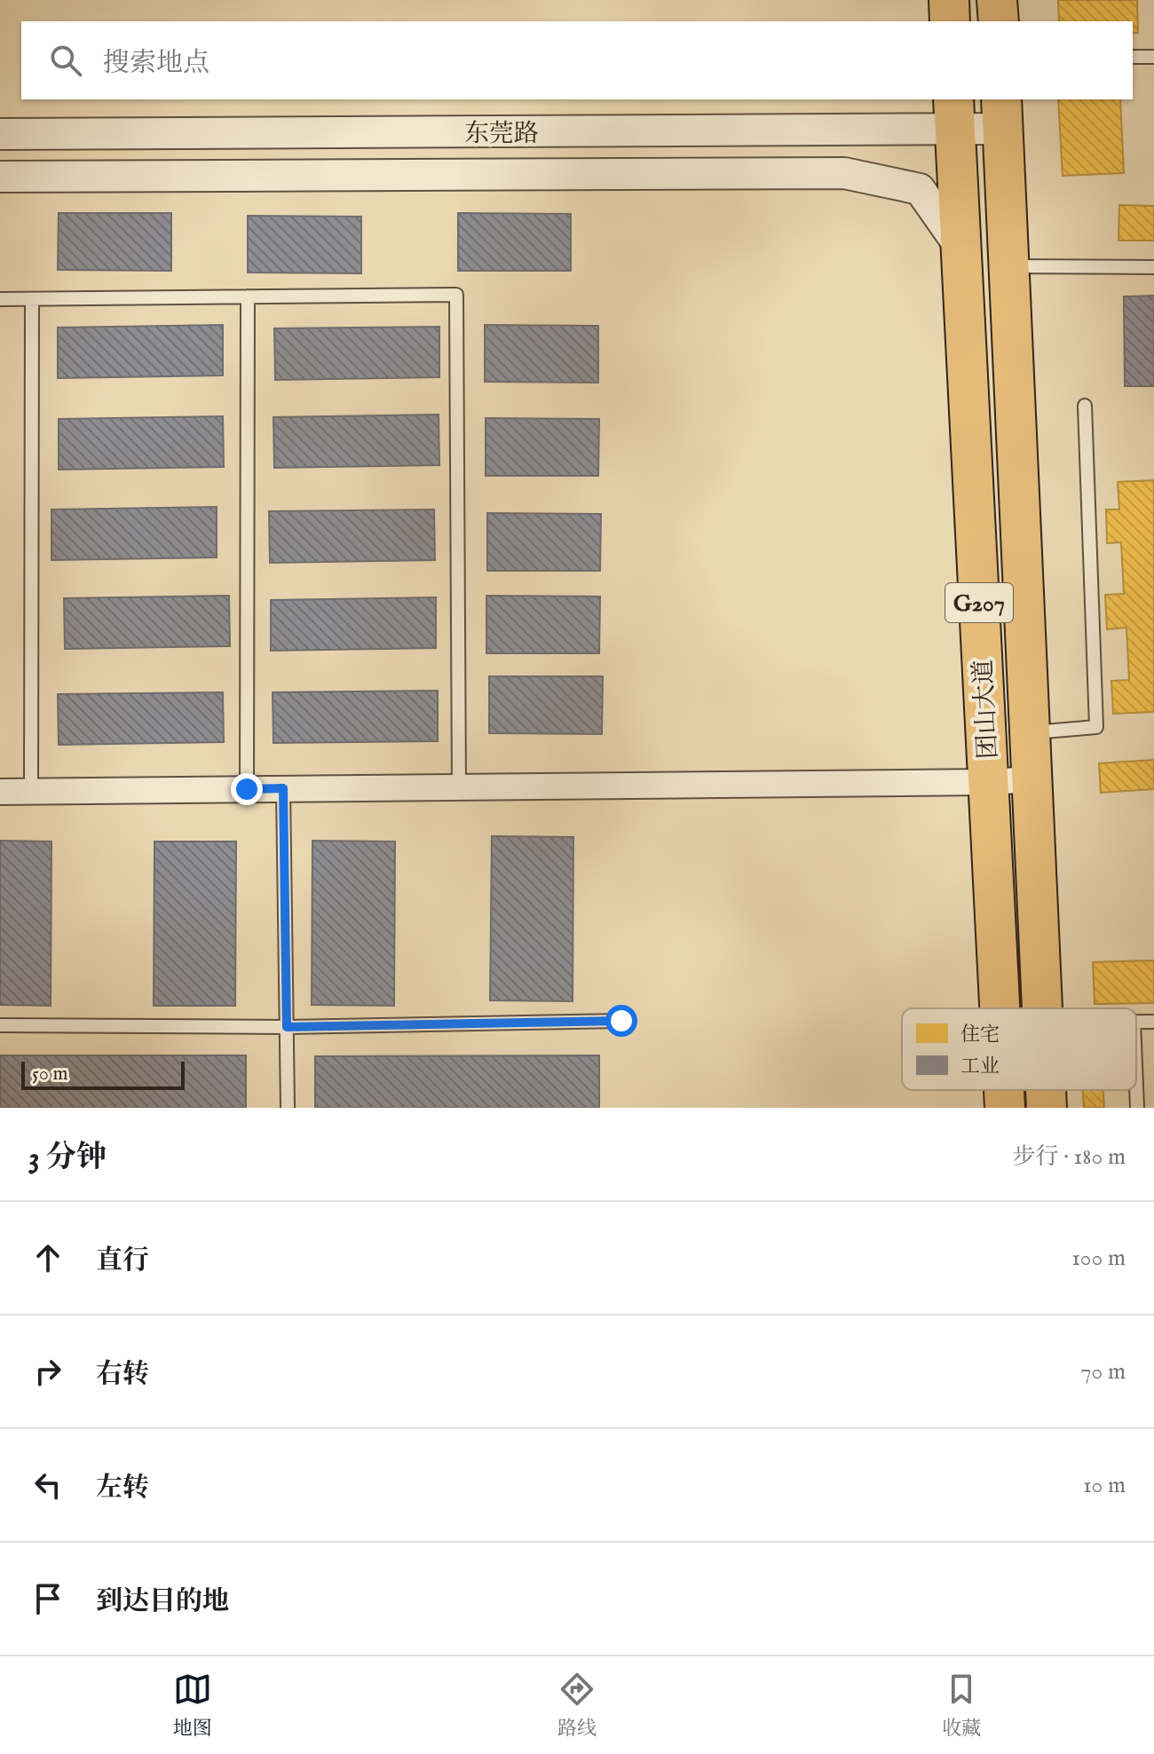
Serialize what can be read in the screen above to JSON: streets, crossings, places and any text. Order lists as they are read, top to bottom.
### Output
{
  "streets": {
    "highway": ["G207", "团山大道"],
    "street": ["东莞路"]
  },
  "crossings": [
    ["东莞路", "团山大道"]
  ],
  "legend": ["住宅", "工业"],
  "scale_bar": "50 m",
  "page": {
    "search": "搜索地点",
    "scale": "50 m",
    "heading": ["3 分钟", "步行 · 180 m"],
    "list": [
      ["直行", "100 m"],
      ["右转", "70 m"],
      ["左转", "10 m"],
      "到达目的地"
    ],
    "nav": ["地图", "路线", "收藏"]
  }
}
